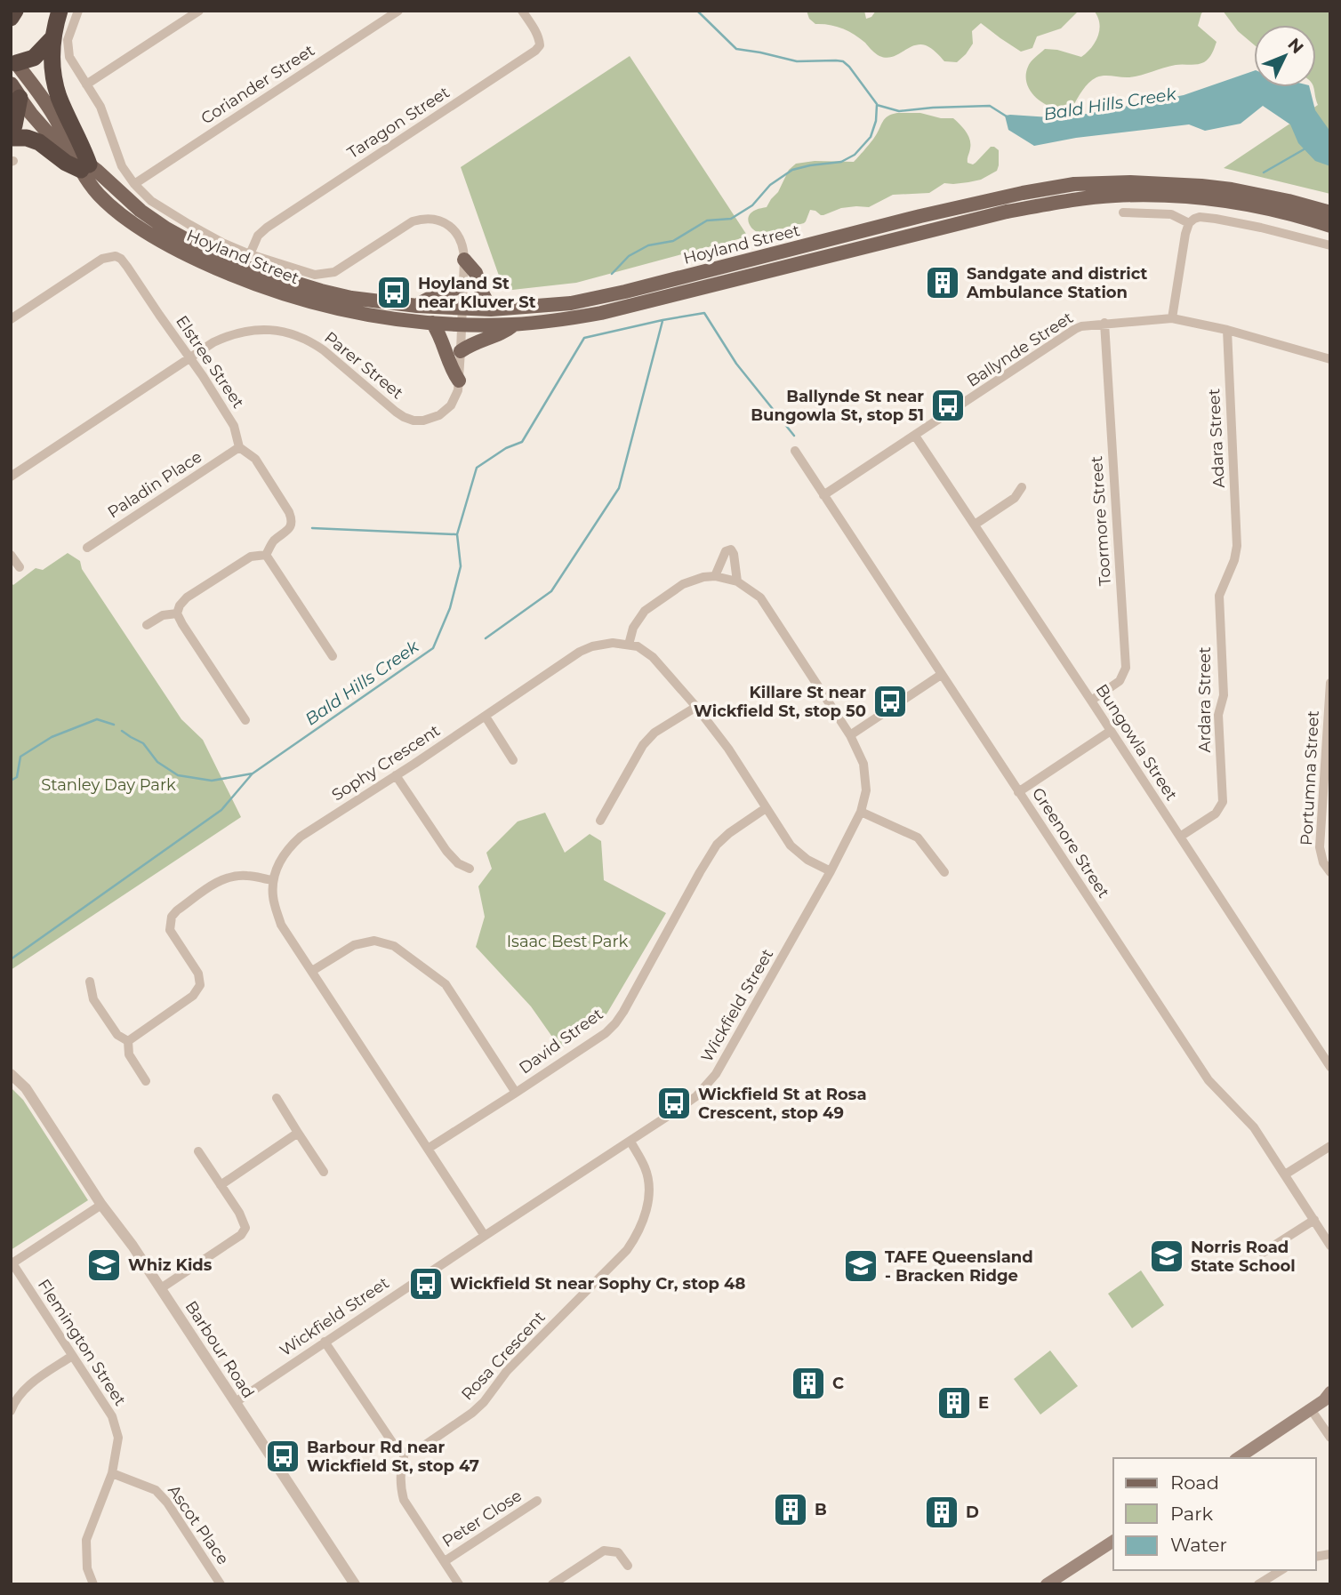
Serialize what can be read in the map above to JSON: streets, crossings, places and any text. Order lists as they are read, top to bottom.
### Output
{
  "streets": {
    "main road": ["Hoyland Street"],
    "street": [
      "Coriander Street",
      "Taragon Street",
      "Ballynde Street",
      "Elstree Street",
      "Parer Street",
      "Adara Street",
      "Paladin Place",
      "Toormore Street",
      "Ardara Street",
      "Bungowla Street",
      "Sophy Crescent",
      "Portumna Street",
      "Greenore Street",
      "Wickfield Street",
      "David Street",
      "Flemington Street",
      "Barbour Road",
      "Rosa Crescent",
      "Peter Close",
      "Ascot Place"
    ]
  },
  "crossings": [
    ["Hoyland Street", "Parer Street"],
    ["Ballynde Street", "Adara Street"],
    ["Ballynde Street", "Toormore Street"],
    ["Ballynde Street", "Bungowla Street"],
    ["Ballynde Street", "Greenore Street"],
    ["Elstree Street", "Parer Street"],
    ["Elstree Street", "Paladin Place"],
    ["Adara Street", "Ardara Street"],
    ["Toormore Street", "Bungowla Street"],
    ["Ardara Street", "Bungowla Street"],
    ["Sophy Crescent", "Wickfield Street"],
    ["Wickfield Street", "Barbour Road"],
    ["Wickfield Street", "Rosa Crescent"],
    ["Flemington Street", "Ascot Place"]
  ],
  "water": ["Bald Hills Creek"],
  "parks": ["Stanley Day Park", "Isaac Best Park"],
  "places": {
    "building": [
      "Sandgate and district Ambulance Station",
      "C",
      "E",
      "B",
      "D"
    ],
    "bus stop": [
      "Hoyland St near Kluver St",
      "Ballynde St near Bungowla St, stop 51",
      "Killare St near Wickfield St, stop 50",
      "Wickfield St at Rosa Crescent, stop 49",
      "Wickfield St near Sophy Cr, stop 48",
      "Barbour Rd near Wickfield St, stop 47"
    ],
    "school or university": ["Norris Road State School", "Whiz Kids", "TAFE Queensland - Bracken Ridge"]
  },
  "legend": ["Road", "Park", "Water"],
  "north": "top right"
}
